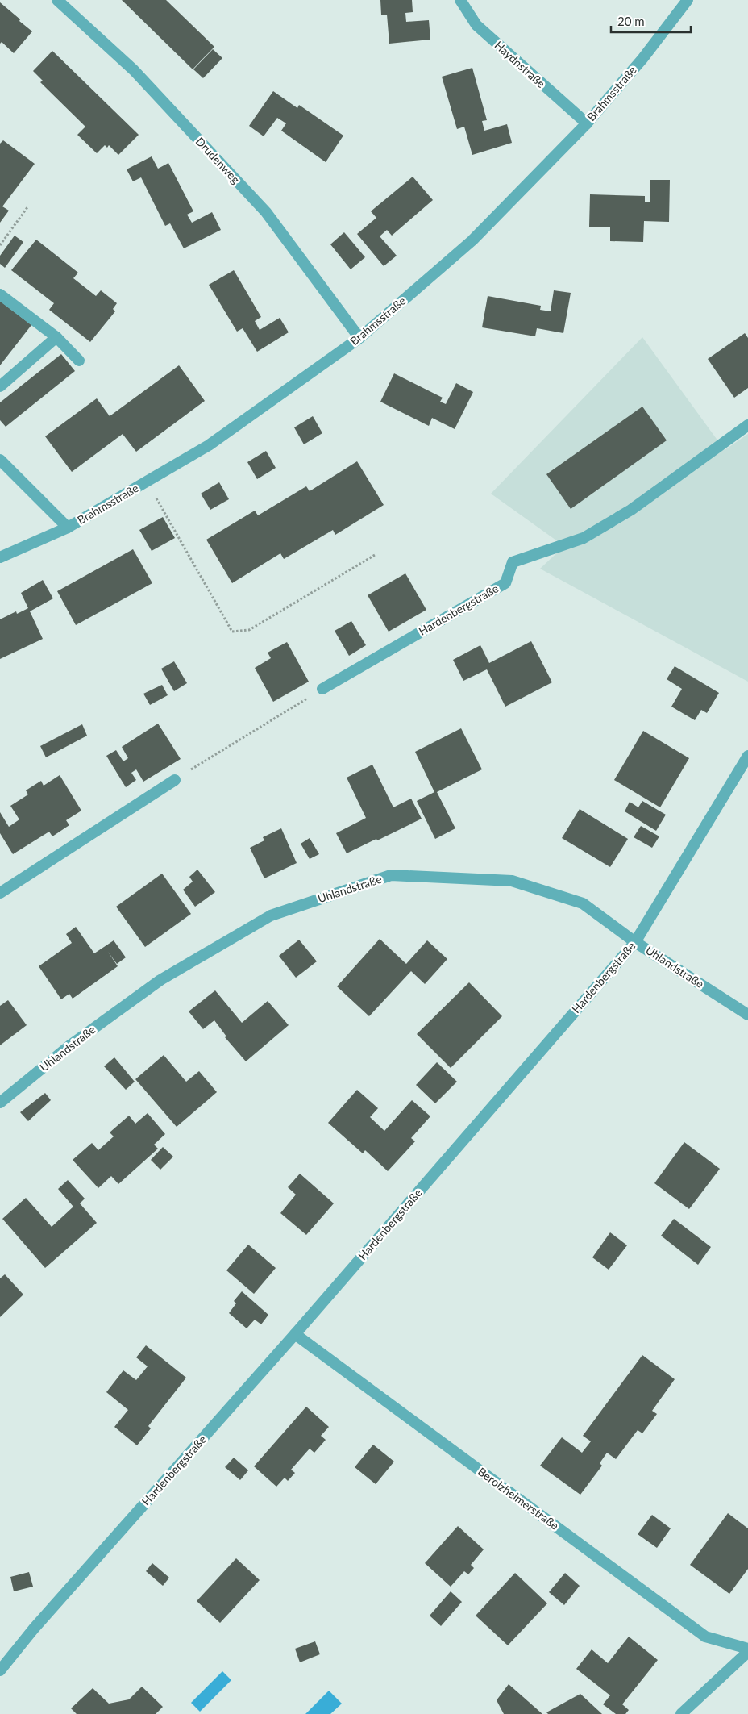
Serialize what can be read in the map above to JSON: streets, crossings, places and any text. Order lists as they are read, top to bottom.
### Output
{
  "streets": {
    "street": [
      "Haydnstraße",
      "Brahmsstraße",
      "Drudenweg",
      "Hardenbergstraße",
      "Uhlandstraße",
      "Berolzheimerstraße"
    ]
  },
  "crossings": [
    ["Haydnstraße", "Brahmsstraße"],
    ["Brahmsstraße", "Drudenweg"],
    ["Hardenbergstraße", "Uhlandstraße"],
    ["Hardenbergstraße", "Berolzheimerstraße"]
  ],
  "scale_bar": "20 m"
}
